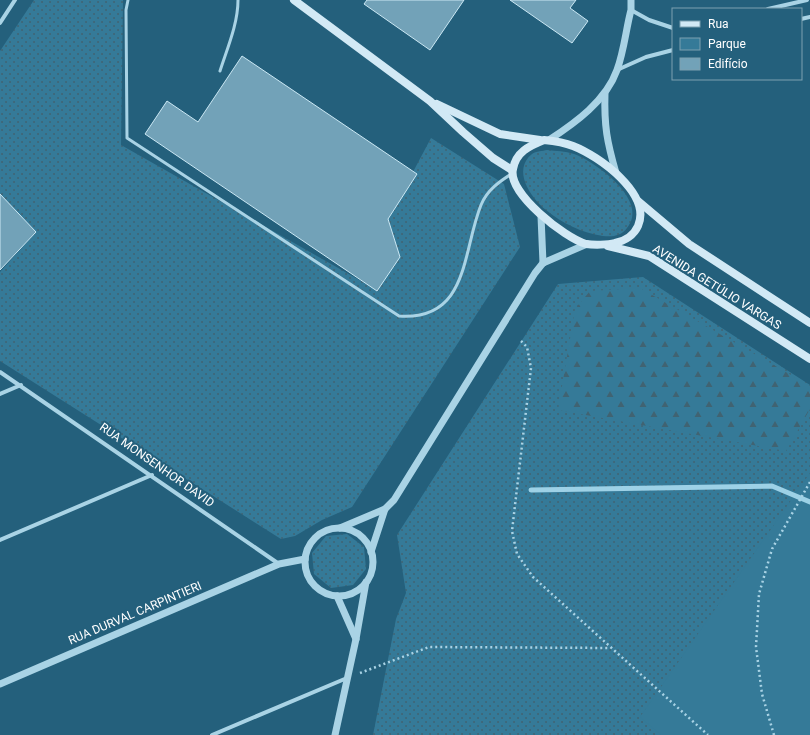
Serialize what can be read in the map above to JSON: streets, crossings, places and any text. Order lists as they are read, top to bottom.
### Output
{
  "streets": {
    "main road": ["AVENIDA GETÚLIO VARGAS"],
    "street": ["RUA MONSENHOR DAVID", "RUA DURVAL CARPINTIERI"]
  },
  "crossings": [
    ["RUA MONSENHOR DAVID", "RUA DURVAL CARPINTIERI"]
  ],
  "legend": ["Rua", "Parque", "Edifício"]
}
